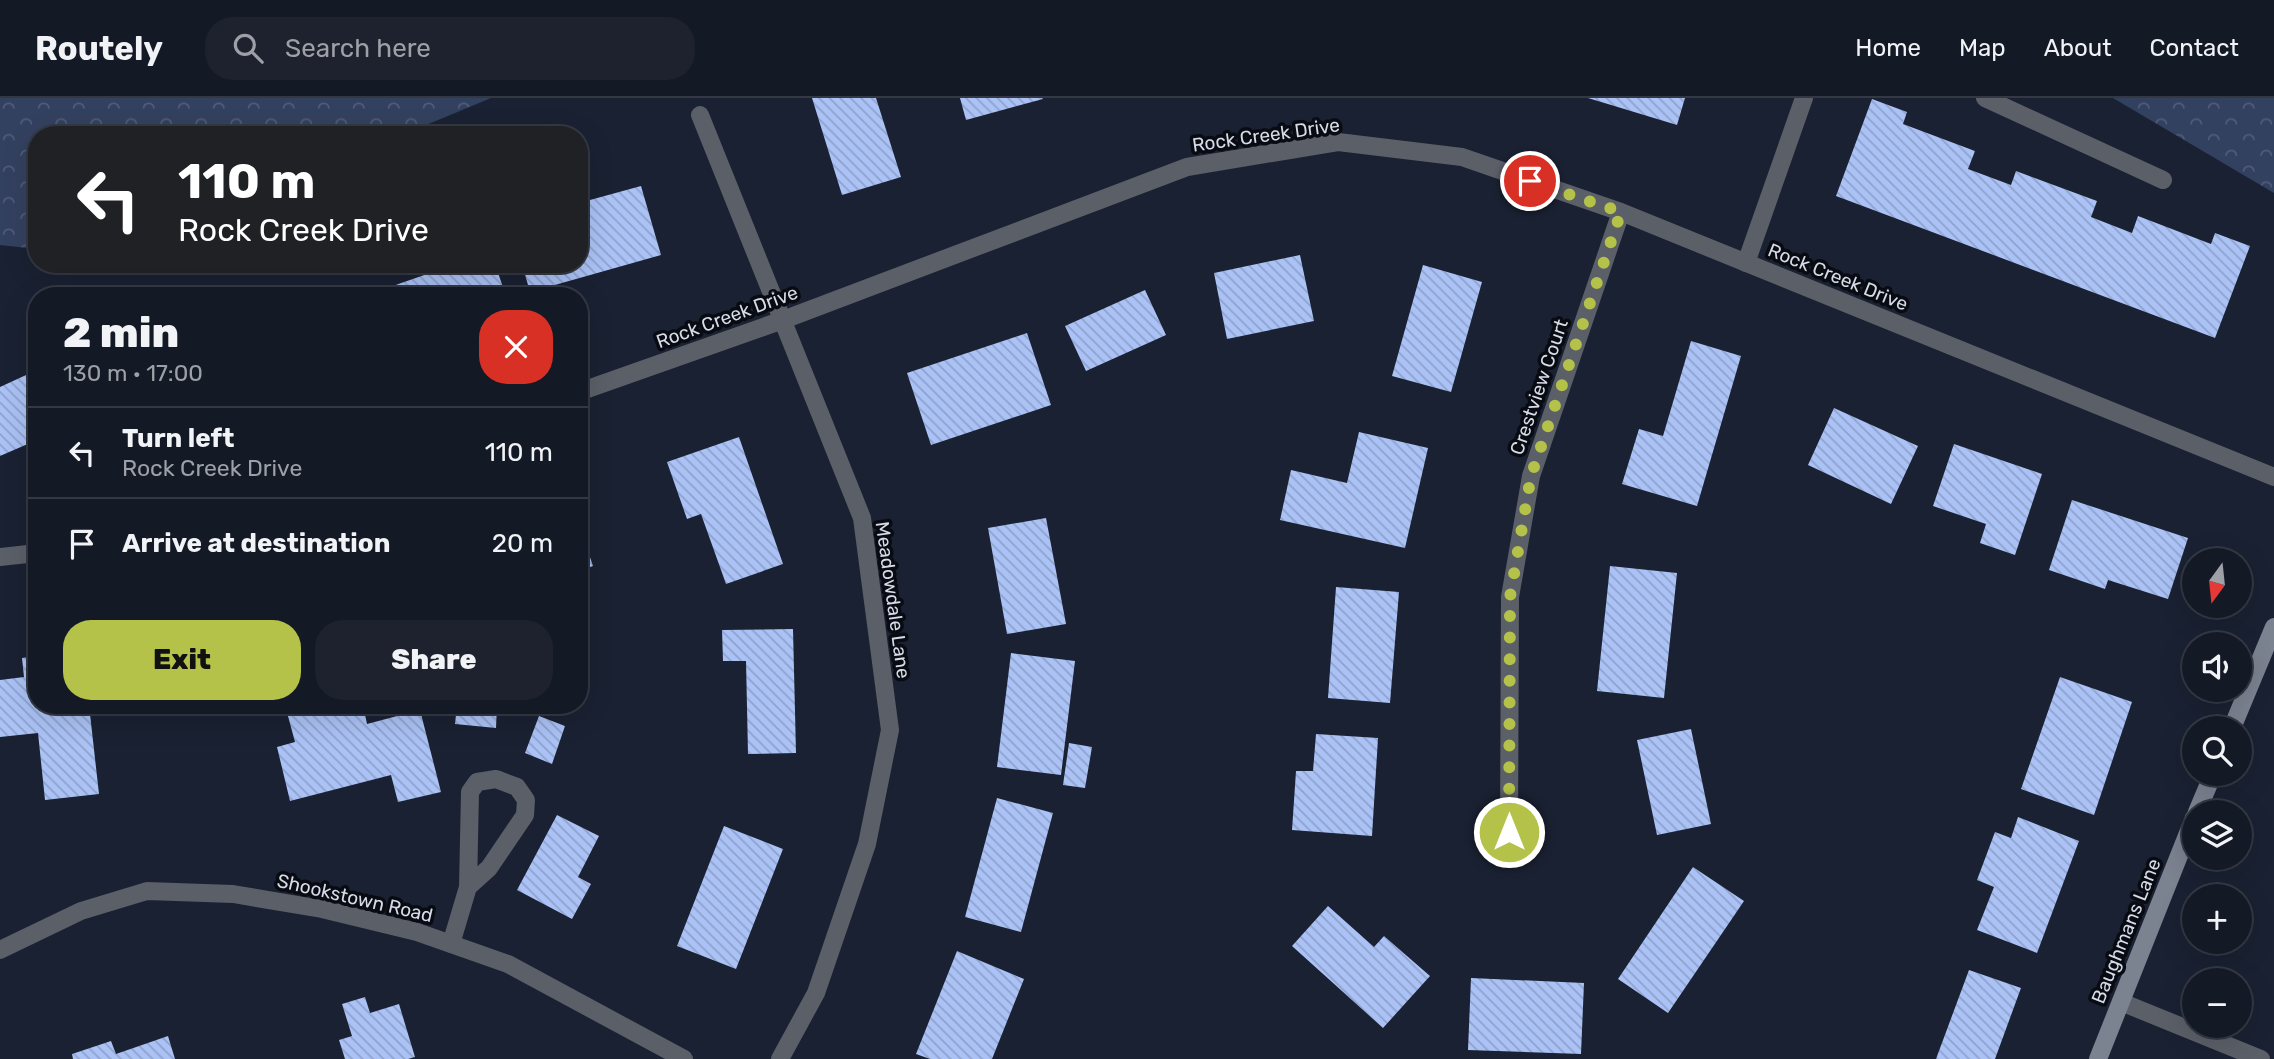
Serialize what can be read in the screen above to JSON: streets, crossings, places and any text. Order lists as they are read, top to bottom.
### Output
{
  "streets": {
    "main road": ["Baughmans Lane"],
    "street": [
      "Rock Creek Drive",
      "Crestview Court",
      "Meadowdale Lane",
      "Shookstown Road"
    ]
  },
  "crossings": [
    ["Rock Creek Drive", "Crestview Court"],
    ["Rock Creek Drive", "Meadowdale Lane"]
  ],
  "north": "bottom",
  "page": {
    "header": "Routely",
    "search": "Search here",
    "nav": [
      "Home",
      "Map",
      "About",
      "Contact"
    ],
    "turn": ["110 m", "Rock Creek Drive"],
    "heading": ["2 min", "130 m · 17:00"],
    "list": [
      {
        "name": "Turn left",
        "note": "Rock Creek Drive",
        "value": "110 m"
      },
      {
        "name": "Arrive at destination",
        "value": "20 m"
      }
    ],
    "map_buttons": ["+", "−"],
    "buttons": ["Exit", "Share"]
  }
}
